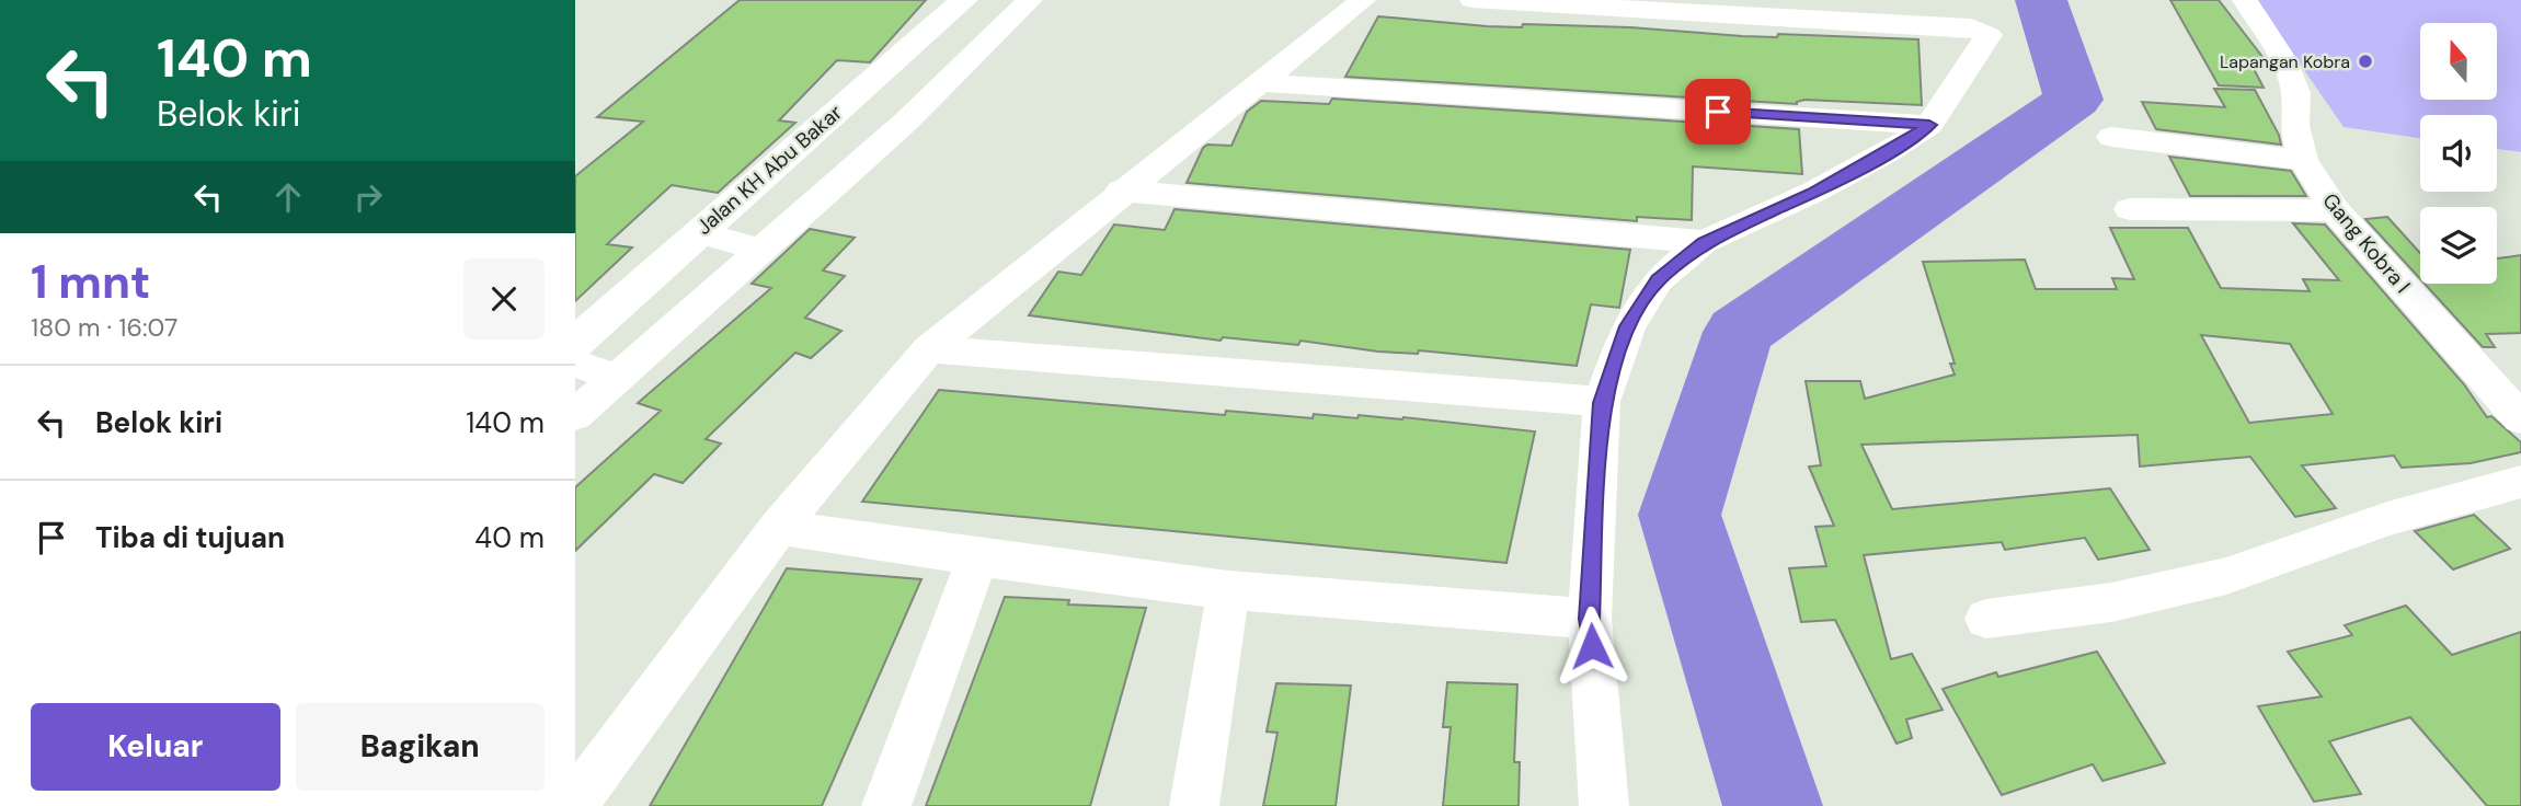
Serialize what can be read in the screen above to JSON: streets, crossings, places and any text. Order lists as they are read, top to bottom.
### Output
{
  "streets": {
    "street": ["Jalan KH Abu Bakar", "Gang Kobra I"]
  },
  "places": ["Lapangan Kobra"],
  "north": "top",
  "page": {
    "turn": ["140 m", "Belok kiri"],
    "heading": ["1 mnt", "180 m · 16:07"],
    "list": [
      {
        "name": "Belok kiri",
        "value": "140 m"
      },
      {
        "name": "Tiba di tujuan",
        "value": "40 m"
      }
    ],
    "buttons": ["Keluar", "Bagikan"]
  }
}
